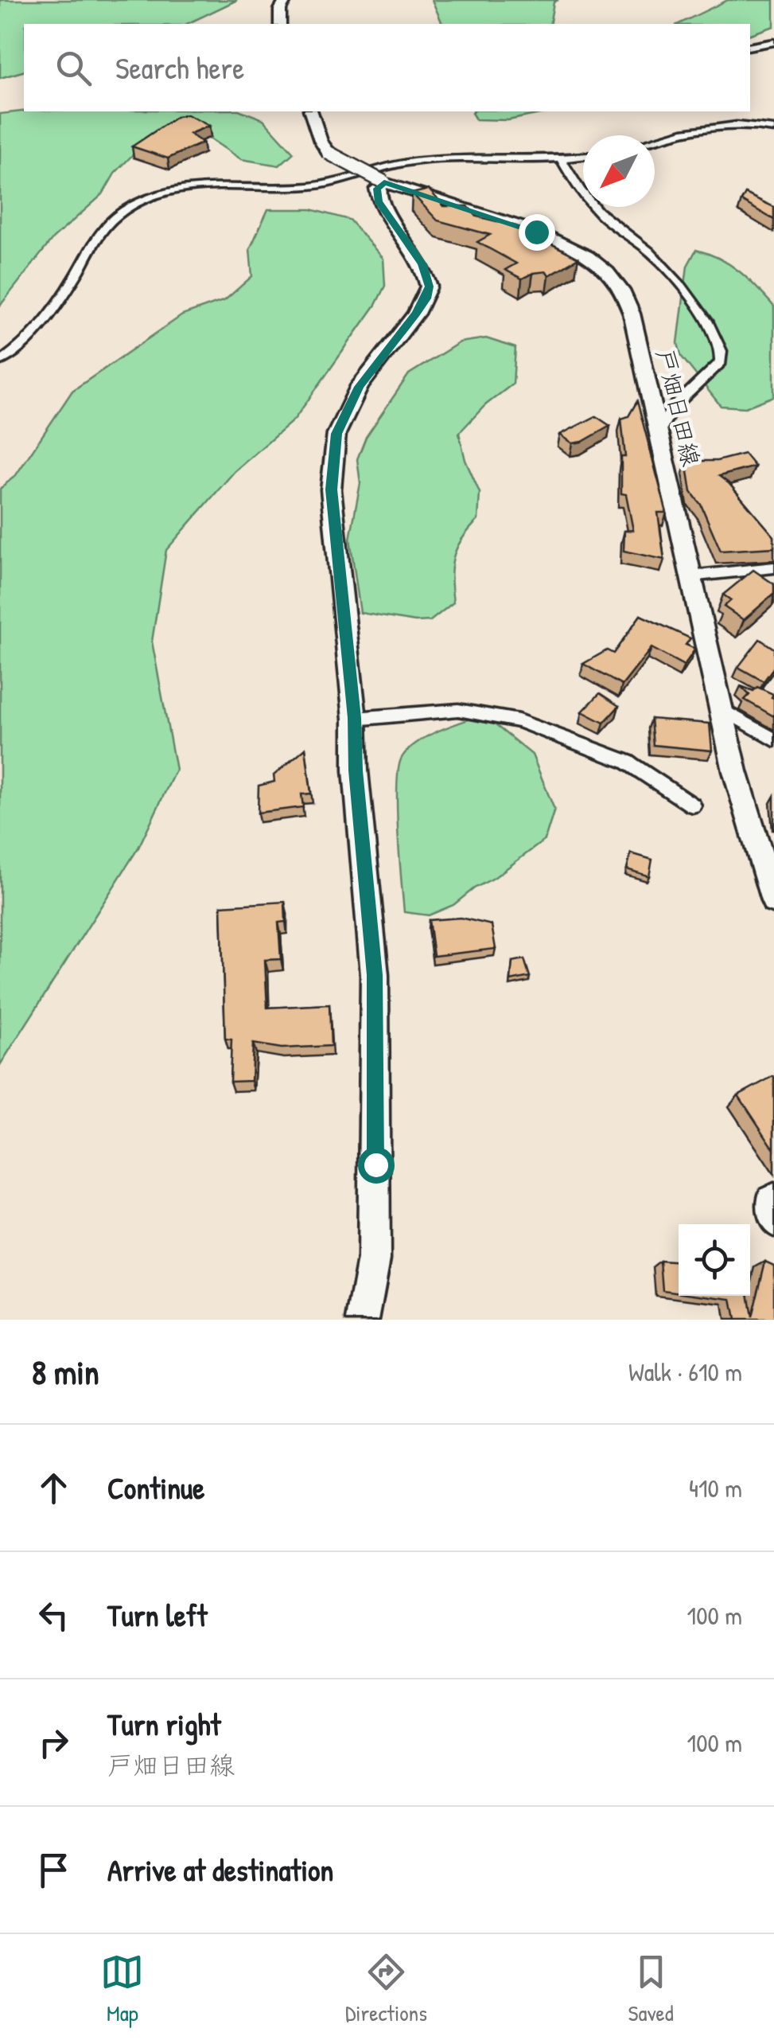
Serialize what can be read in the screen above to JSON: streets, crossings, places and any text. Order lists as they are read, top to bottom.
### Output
{
  "streets": {
    "main road": ["戸畑日田線"]
  },
  "north": "bottom left",
  "page": {
    "search": "Search here",
    "heading": ["8 min", "Walk · 610 m"],
    "list": [
      ["Continue", "410 m"],
      ["Turn left", "100 m"],
      ["Turn right", "戸畑日田線", "100 m"],
      "Arrive at destination"
    ],
    "nav": ["Map", "Directions", "Saved"]
  }
}
